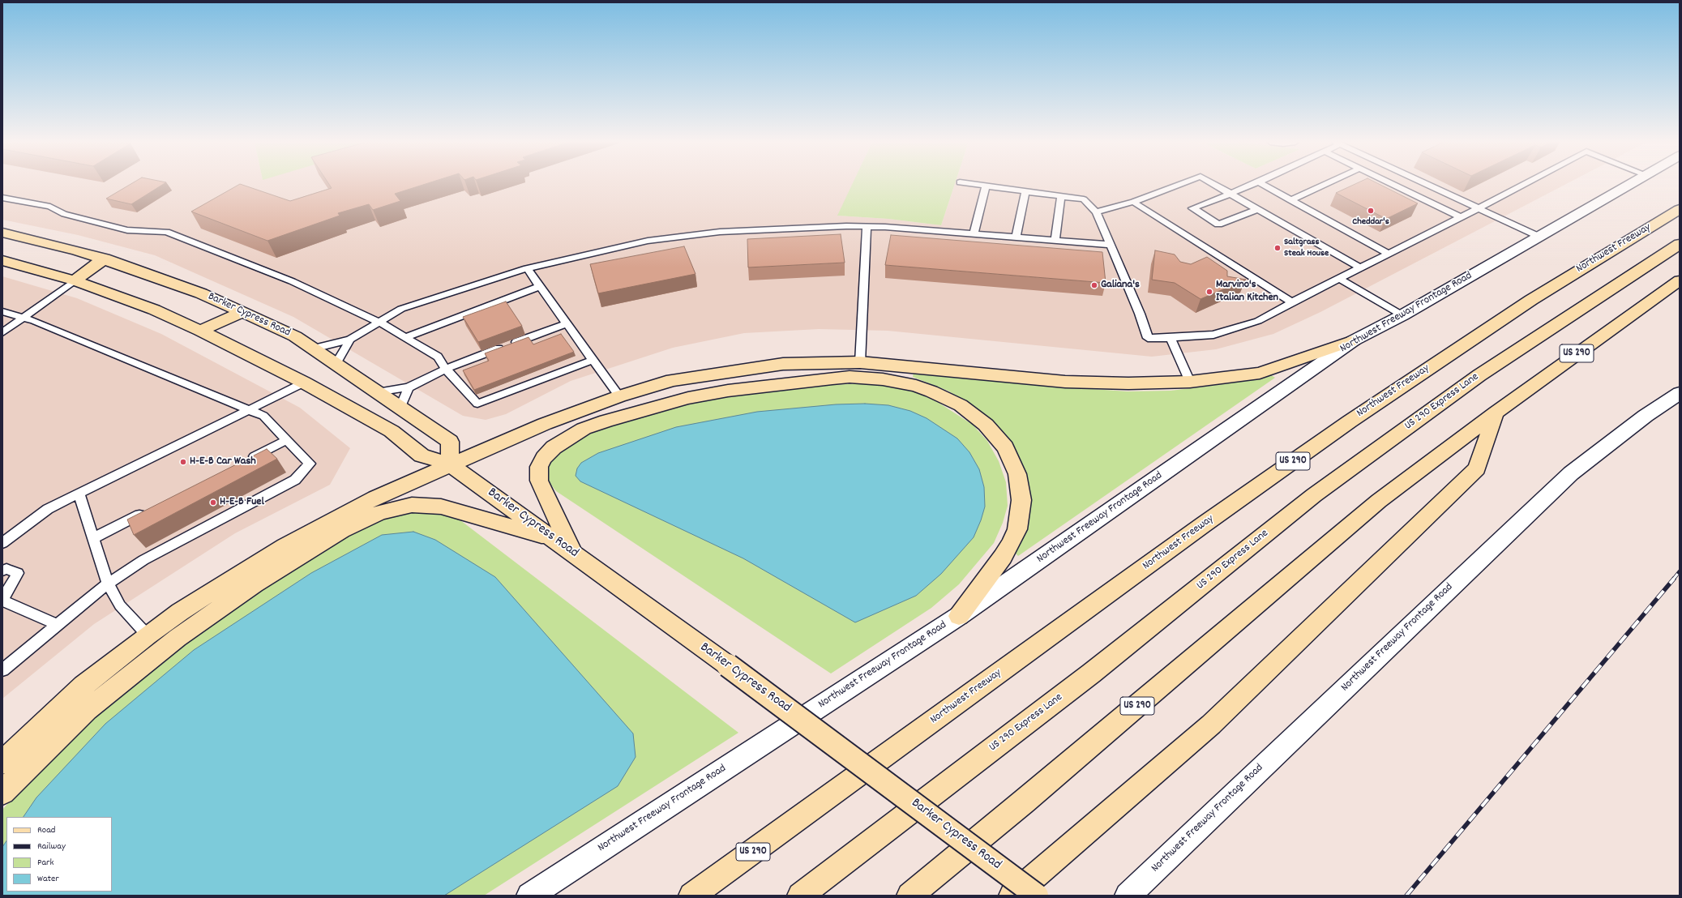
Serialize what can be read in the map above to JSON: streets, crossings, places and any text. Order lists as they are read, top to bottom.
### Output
{
  "streets": {
    "main road": [
      "Northwest Freeway",
      "Northwest Freeway Frontage Road",
      "Barker Cypress Road",
      "US 290",
      "US 290 Express Lane"
    ]
  },
  "places": [
    "Cheddar's",
    "Saltgrass Steak House",
    "Galiana's",
    "Marvino's Italian Kitchen",
    "H-E-B Car Wash",
    "H-E-B Fuel"
  ],
  "legend": [
    "Road",
    "Railway",
    "Park",
    "Water"
  ]
}
